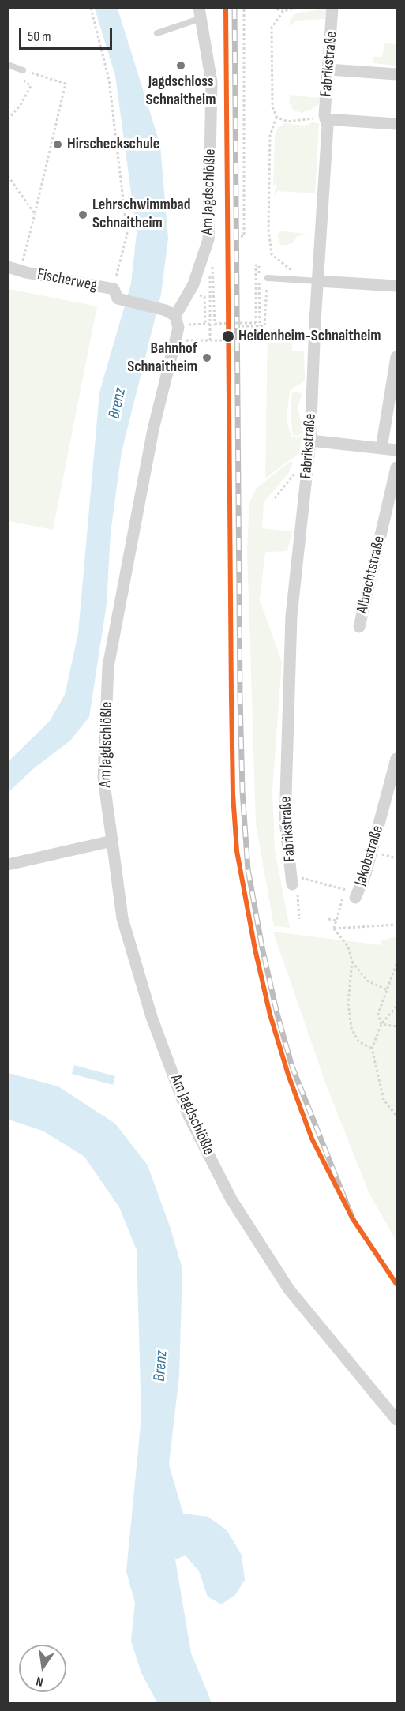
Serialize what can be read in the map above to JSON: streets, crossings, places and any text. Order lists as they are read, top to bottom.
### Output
{
  "streets": {
    "street": [
      "Fabrikstraße",
      "Am Jagdschlößle",
      "Fischerweg",
      "Albrechtstraße",
      "Jakobstraße"
    ]
  },
  "crossings": [
    ["Am Jagdschlößle", "Fischerweg"]
  ],
  "water": ["Brenz"],
  "places": [
    "Jagdschloss Schnaitheim",
    "Hirscheckschule",
    "Lehrschwimmbad Schnaitheim",
    "Heidenheim-Schnaitheim",
    "Bahnhof Schnaitheim"
  ],
  "scale_bar": "50 m",
  "north": "bottom"
}
